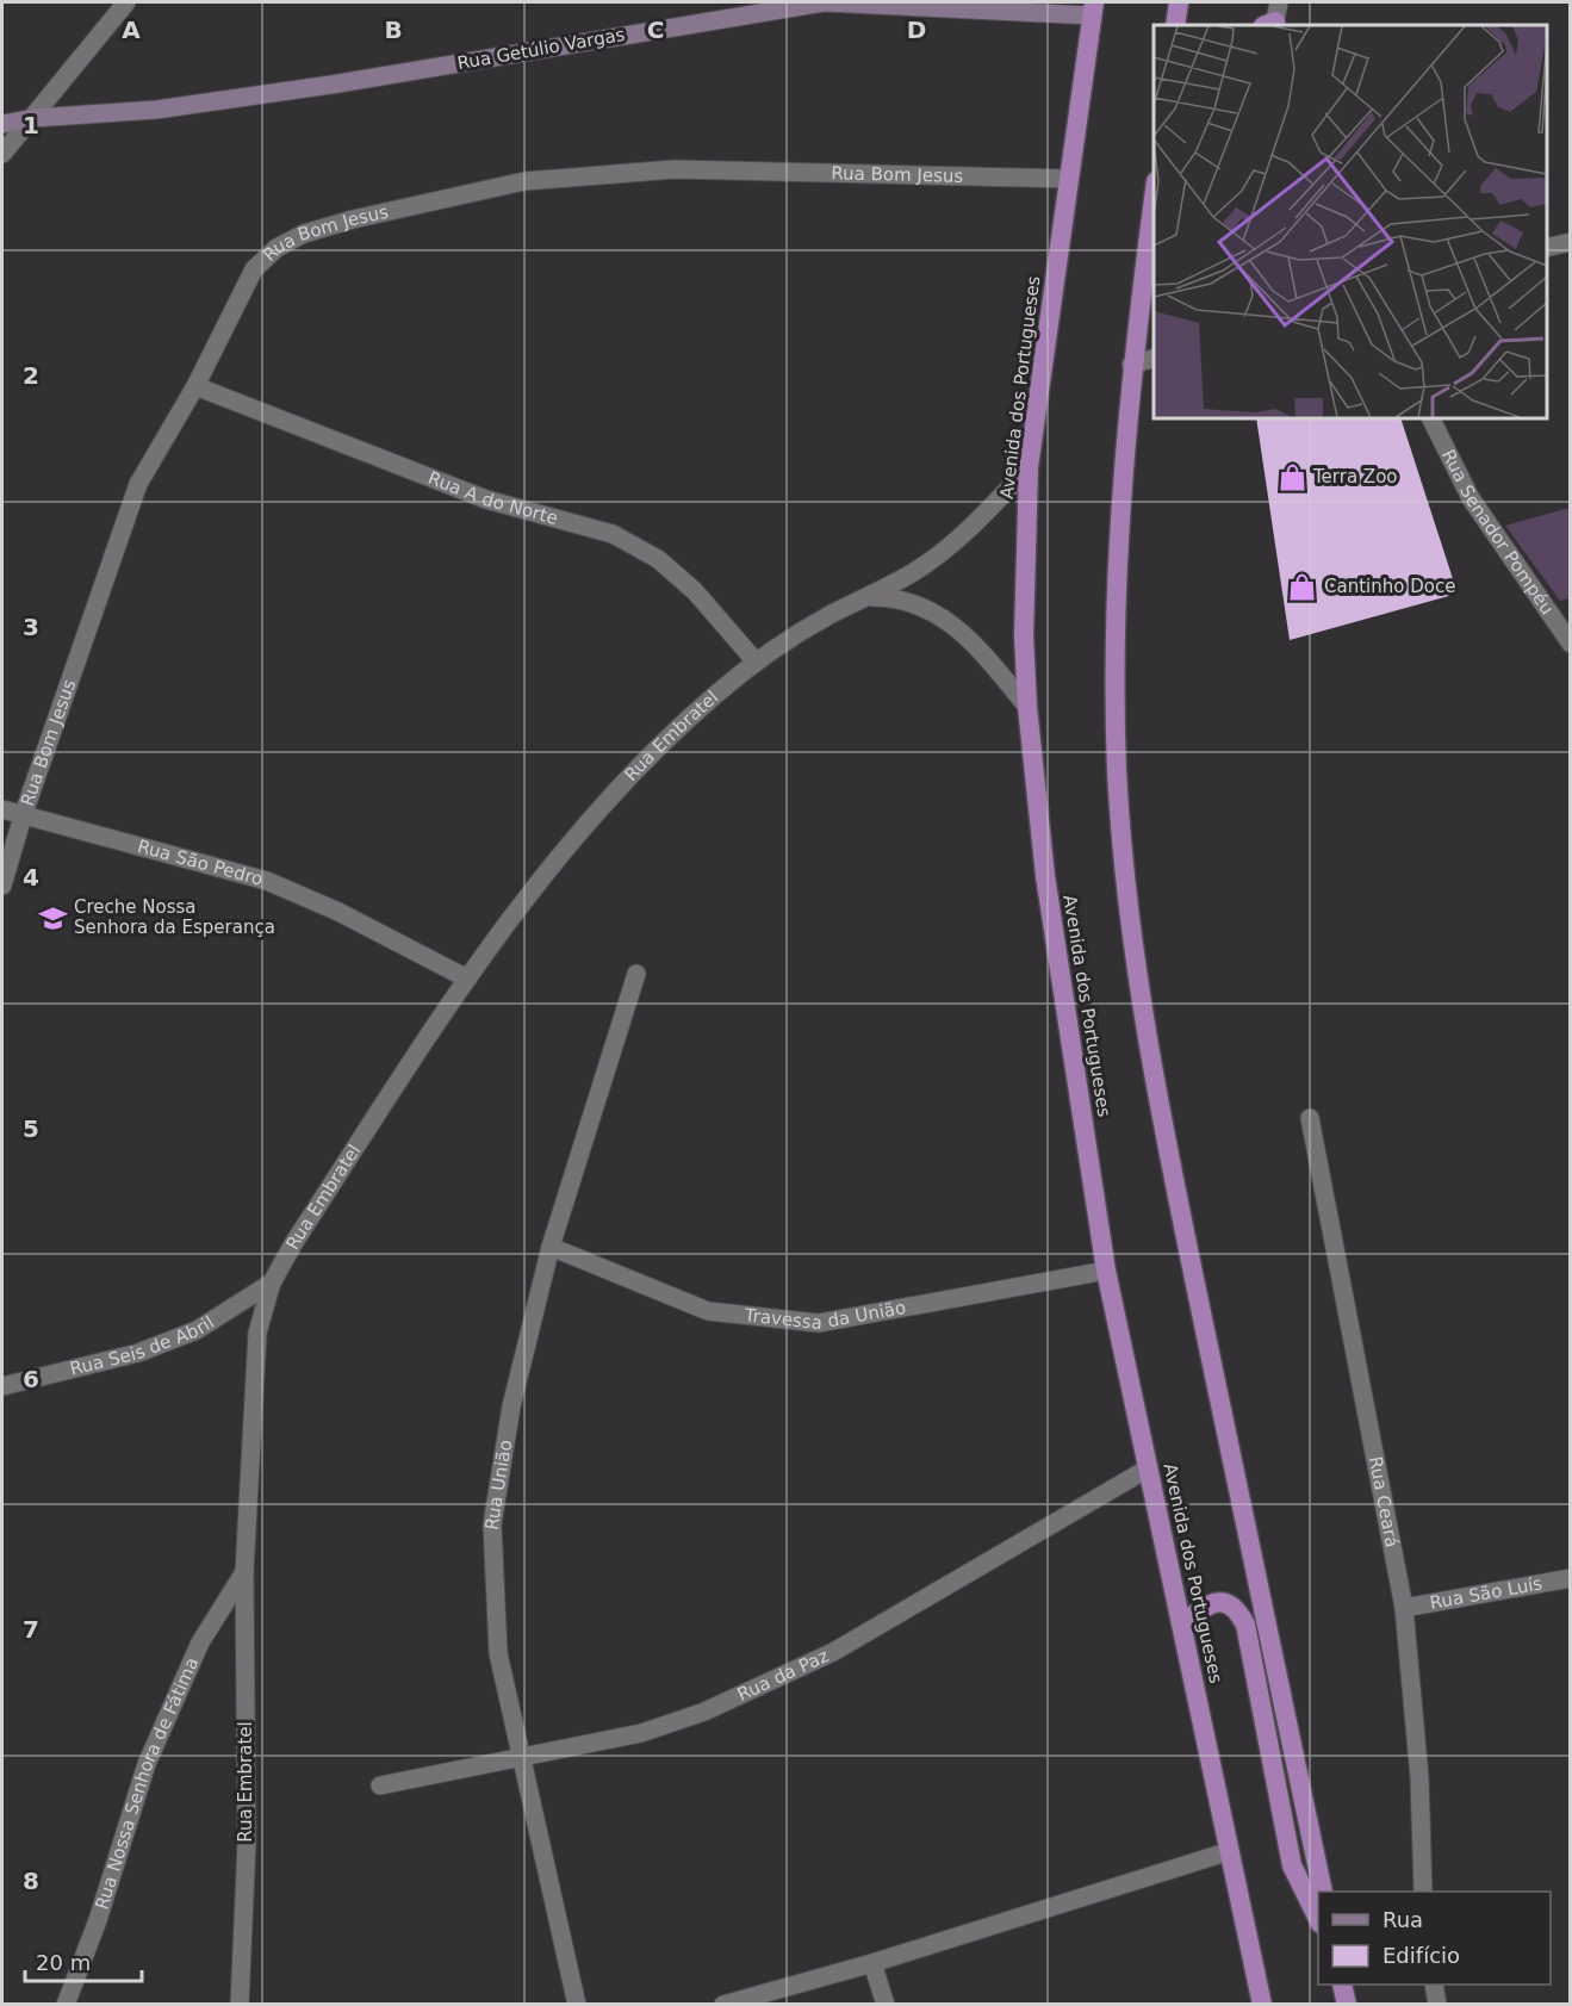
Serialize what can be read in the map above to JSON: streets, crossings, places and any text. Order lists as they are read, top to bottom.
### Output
{
  "streets": {
    "highway": ["Avenida dos Portugueses"],
    "main road": ["Rua Getúlio Vargas"],
    "street": [
      "Rua Bom Jesus",
      "Rua A do Norte",
      "Rua Senador Pompéu",
      "Rua Embratel",
      "Rua São Pedro",
      "Travessa da União",
      "Rua Seis de Abril",
      "Rua União",
      "Rua Ceará",
      "Rua São Luís",
      "Rua da Paz",
      "Rua Nossa Senhora de Fátima"
    ]
  },
  "crossings": [
    ["Rua Getúlio Vargas", "Avenida dos Portugueses"],
    ["Rua Bom Jesus", "Avenida dos Portugueses"],
    ["Rua Bom Jesus", "Rua A do Norte"],
    ["Rua Bom Jesus", "Rua São Pedro"],
    ["Avenida dos Portugueses", "Rua Embratel"],
    ["Avenida dos Portugueses", "Travessa da União"],
    ["Avenida dos Portugueses", "Rua da Paz"],
    ["Rua A do Norte", "Rua Embratel"],
    ["Rua Embratel", "Rua São Pedro"],
    ["Rua Embratel", "Rua Seis de Abril"],
    ["Rua Embratel", "Rua Nossa Senhora de Fátima"],
    ["Travessa da União", "Rua União"],
    ["Rua União", "Rua da Paz"],
    ["Rua Ceará", "Rua São Luís"]
  ],
  "places": {
    "shop": ["Terra Zoo", "Cantinho Doce"],
    "school or university": ["Creche Nossa Senhora da Esperança"]
  },
  "legend": ["Rua", "Edifício"],
  "scale_bar": "20 m",
  "grid": {
    "columns": [
      "A",
      "B",
      "C",
      "D"
    ],
    "rows": [
      "1",
      "2",
      "3",
      "4",
      "5",
      "6",
      "7",
      "8"
    ]
  }
}
